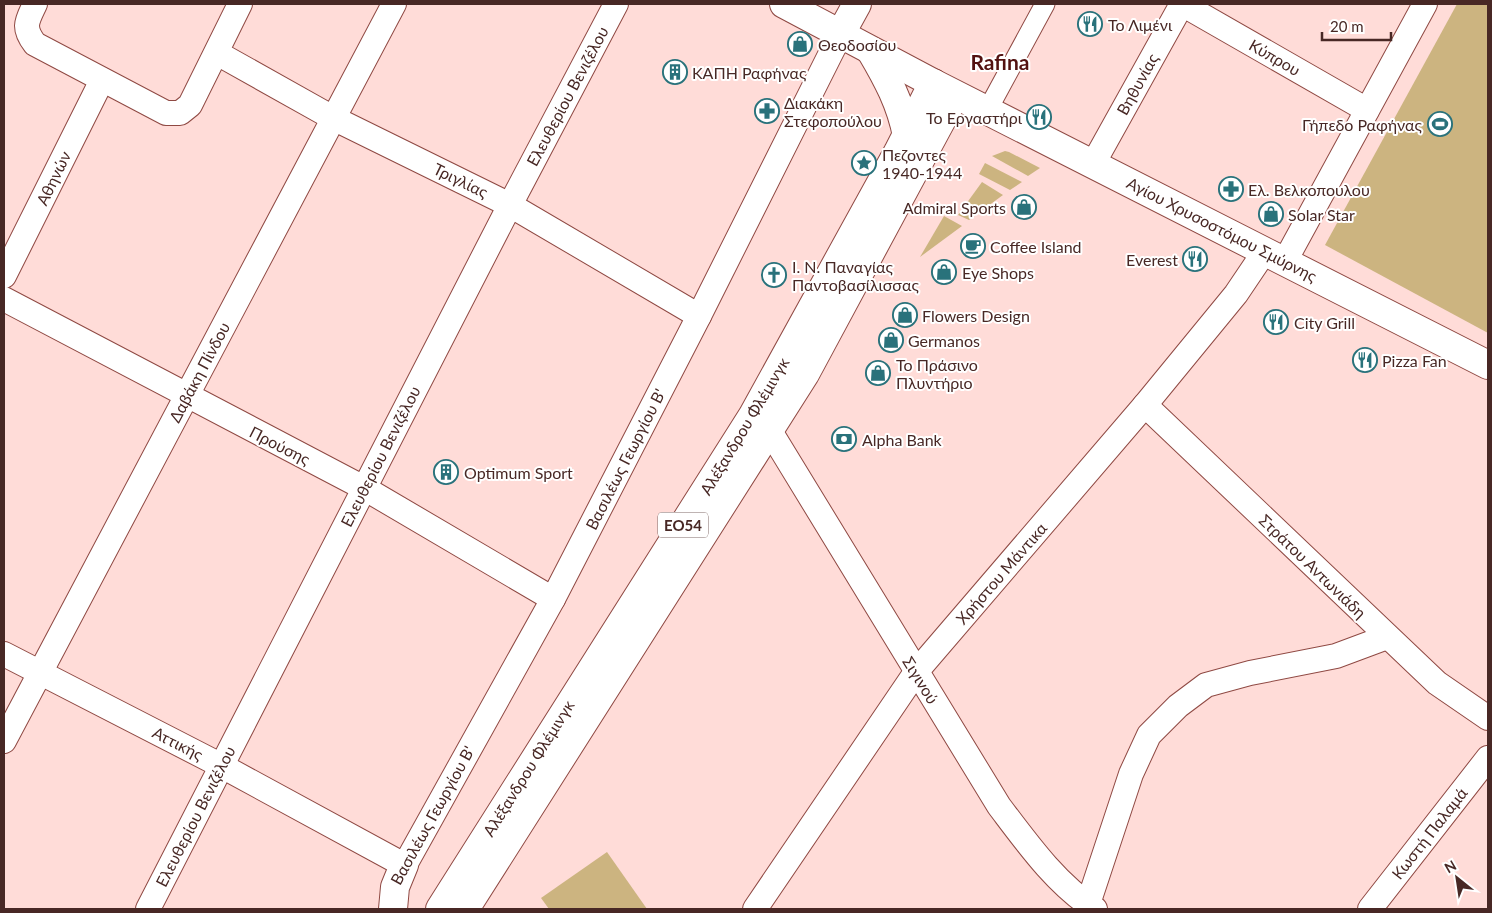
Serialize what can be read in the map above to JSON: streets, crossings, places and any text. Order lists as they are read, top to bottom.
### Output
{
  "streets": {
    "main road": [
      "Αγίου Χρυσοστόμου Σμύρνης",
      "Αλέξανδρου Φλέμινγκ",
      "Βασιλέως Γεωργίου Β'",
      "ΕΟ54"
    ],
    "street": [
      "Κύπρου",
      "Βηθυνίας",
      "Ελευθερίου Βενιζέλου",
      "Αθηνών",
      "Τριγλίας",
      "Δαβάκη Πίνδου",
      "Προύσης",
      "Στράτου Αντωνιάδη",
      "Χρήστου Μάντικα",
      "Σιγινού",
      "Αττικής",
      "Κωστή Παλαμά"
    ]
  },
  "crossings": [
    ["Κύπρου", "Βηθυνίας"],
    ["Κύπρου", "Χρήστου Μάντικα"],
    ["Βηθυνίας", "Αγίου Χρυσοστόμου Σμύρνης"],
    ["Ελευθερίου Βενιζέλου", "Τριγλίας"],
    ["Ελευθερίου Βενιζέλου", "Προύσης"],
    ["Ελευθερίου Βενιζέλου", "Αττικής"],
    ["Τριγλίας", "Δαβάκη Πίνδου"],
    ["Τριγλίας", "Βασιλέως Γεωργίου Β'"],
    ["Αγίου Χρυσοστόμου Σμύρνης", "Αλέξανδρου Φλέμινγκ"],
    ["Αγίου Χρυσοστόμου Σμύρνης", "Βασιλέως Γεωργίου Β'"],
    ["Αγίου Χρυσοστόμου Σμύρνης", "Χρήστου Μάντικα"],
    ["Δαβάκη Πίνδου", "Προύσης"],
    ["Δαβάκη Πίνδου", "Αττικής"],
    ["Αλέξανδρου Φλέμινγκ", "Σιγινού"],
    ["Προύσης", "Βασιλέως Γεωργίου Β'"],
    ["Βασιλέως Γεωργίου Β'", "Αττικής"],
    ["Στράτου Αντωνιάδη", "Χρήστου Μάντικα"],
    ["Χρήστου Μάντικα", "Σιγινού"]
  ],
  "districts": ["Rafina"],
  "places": {
    "restaurant": [
      "Το Λιμένι",
      "Το Εργαστήρι",
      "Everest",
      "City Grill",
      "Pizza Fan"
    ],
    "shop": [
      "Θεοδοσίου",
      "Admiral Sports",
      "Solar Star",
      "Eye Shops",
      "Flowers Design",
      "Germanos",
      "Το Πράσινο Πλυντήριο"
    ],
    "building": ["ΚΑΠΗ Ραφήνας", "Optimum Sport"],
    "pharmacy": ["Διακάκη Στεφοπούλου", "Ελ. Βελκοπουλου"],
    "sports": ["Γήπεδο Ραφήνας"],
    "place": ["Πεζοντες 1940-1944"],
    "cafe": ["Coffee Island"],
    "church": ["Ι. Ν. Παναγίας Παντοβασίλισσας"],
    "bank": ["Alpha Bank"]
  },
  "scale_bar": "20 m",
  "north": "top left"
}
